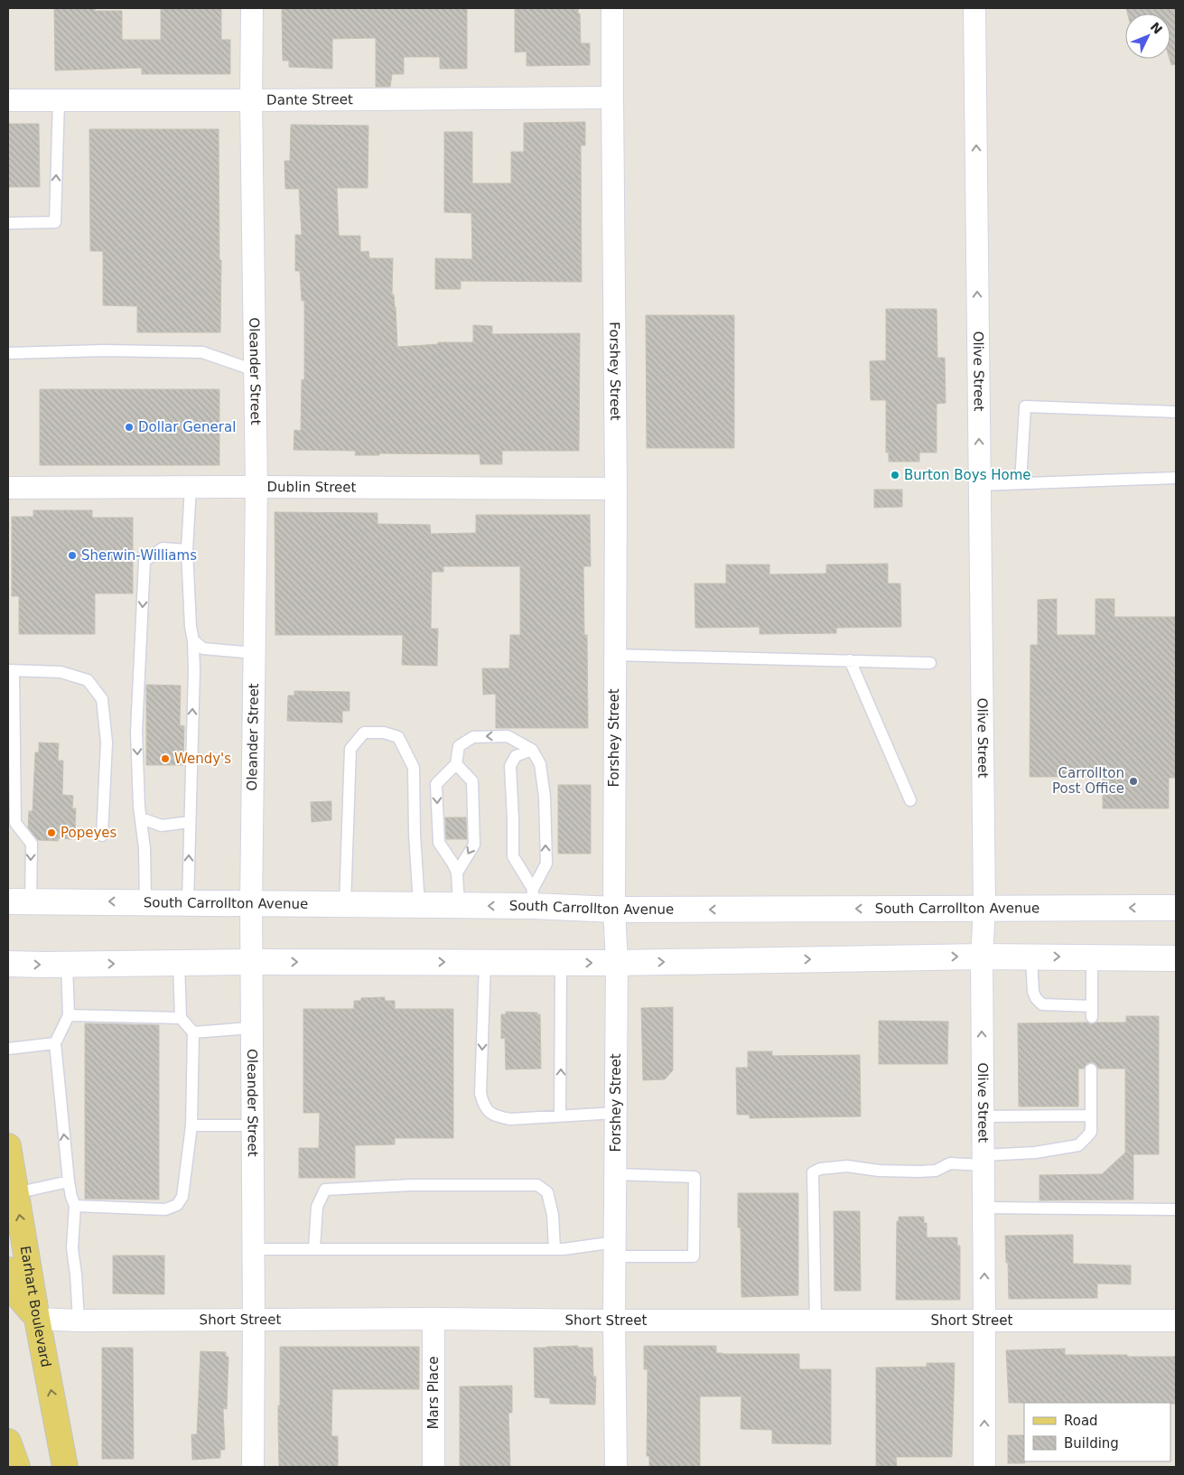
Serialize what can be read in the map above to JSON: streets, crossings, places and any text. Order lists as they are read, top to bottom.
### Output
{
  "streets": {
    "main road": ["South Carrollton Avenue", "Earhart Boulevard"],
    "street": [
      "Dante Street",
      "Oleander Street",
      "Forshey Street",
      "Olive Street",
      "Dublin Street",
      "Short Street",
      "Mars Place"
    ]
  },
  "crossings": [
    ["Dante Street", "Oleander Street"],
    ["Dante Street", "Forshey Street"],
    ["Oleander Street", "Dublin Street"],
    ["Oleander Street", "South Carrollton Avenue"],
    ["Oleander Street", "Short Street"],
    ["Forshey Street", "Dublin Street"],
    ["Forshey Street", "South Carrollton Avenue"],
    ["Forshey Street", "Short Street"],
    ["Olive Street", "South Carrollton Avenue"],
    ["Olive Street", "Short Street"],
    ["Earhart Boulevard", "Short Street"],
    ["Short Street", "Mars Place"]
  ],
  "one_way": ["Olive Street", "Earhart Boulevard"],
  "places": [
    "Dollar General",
    "Burton Boys Home",
    "Sherwin-Williams",
    "Wendy's",
    "Carrollton Post Office",
    "Popeyes"
  ],
  "legend": ["Road", "Building"],
  "north": "top right"
}
